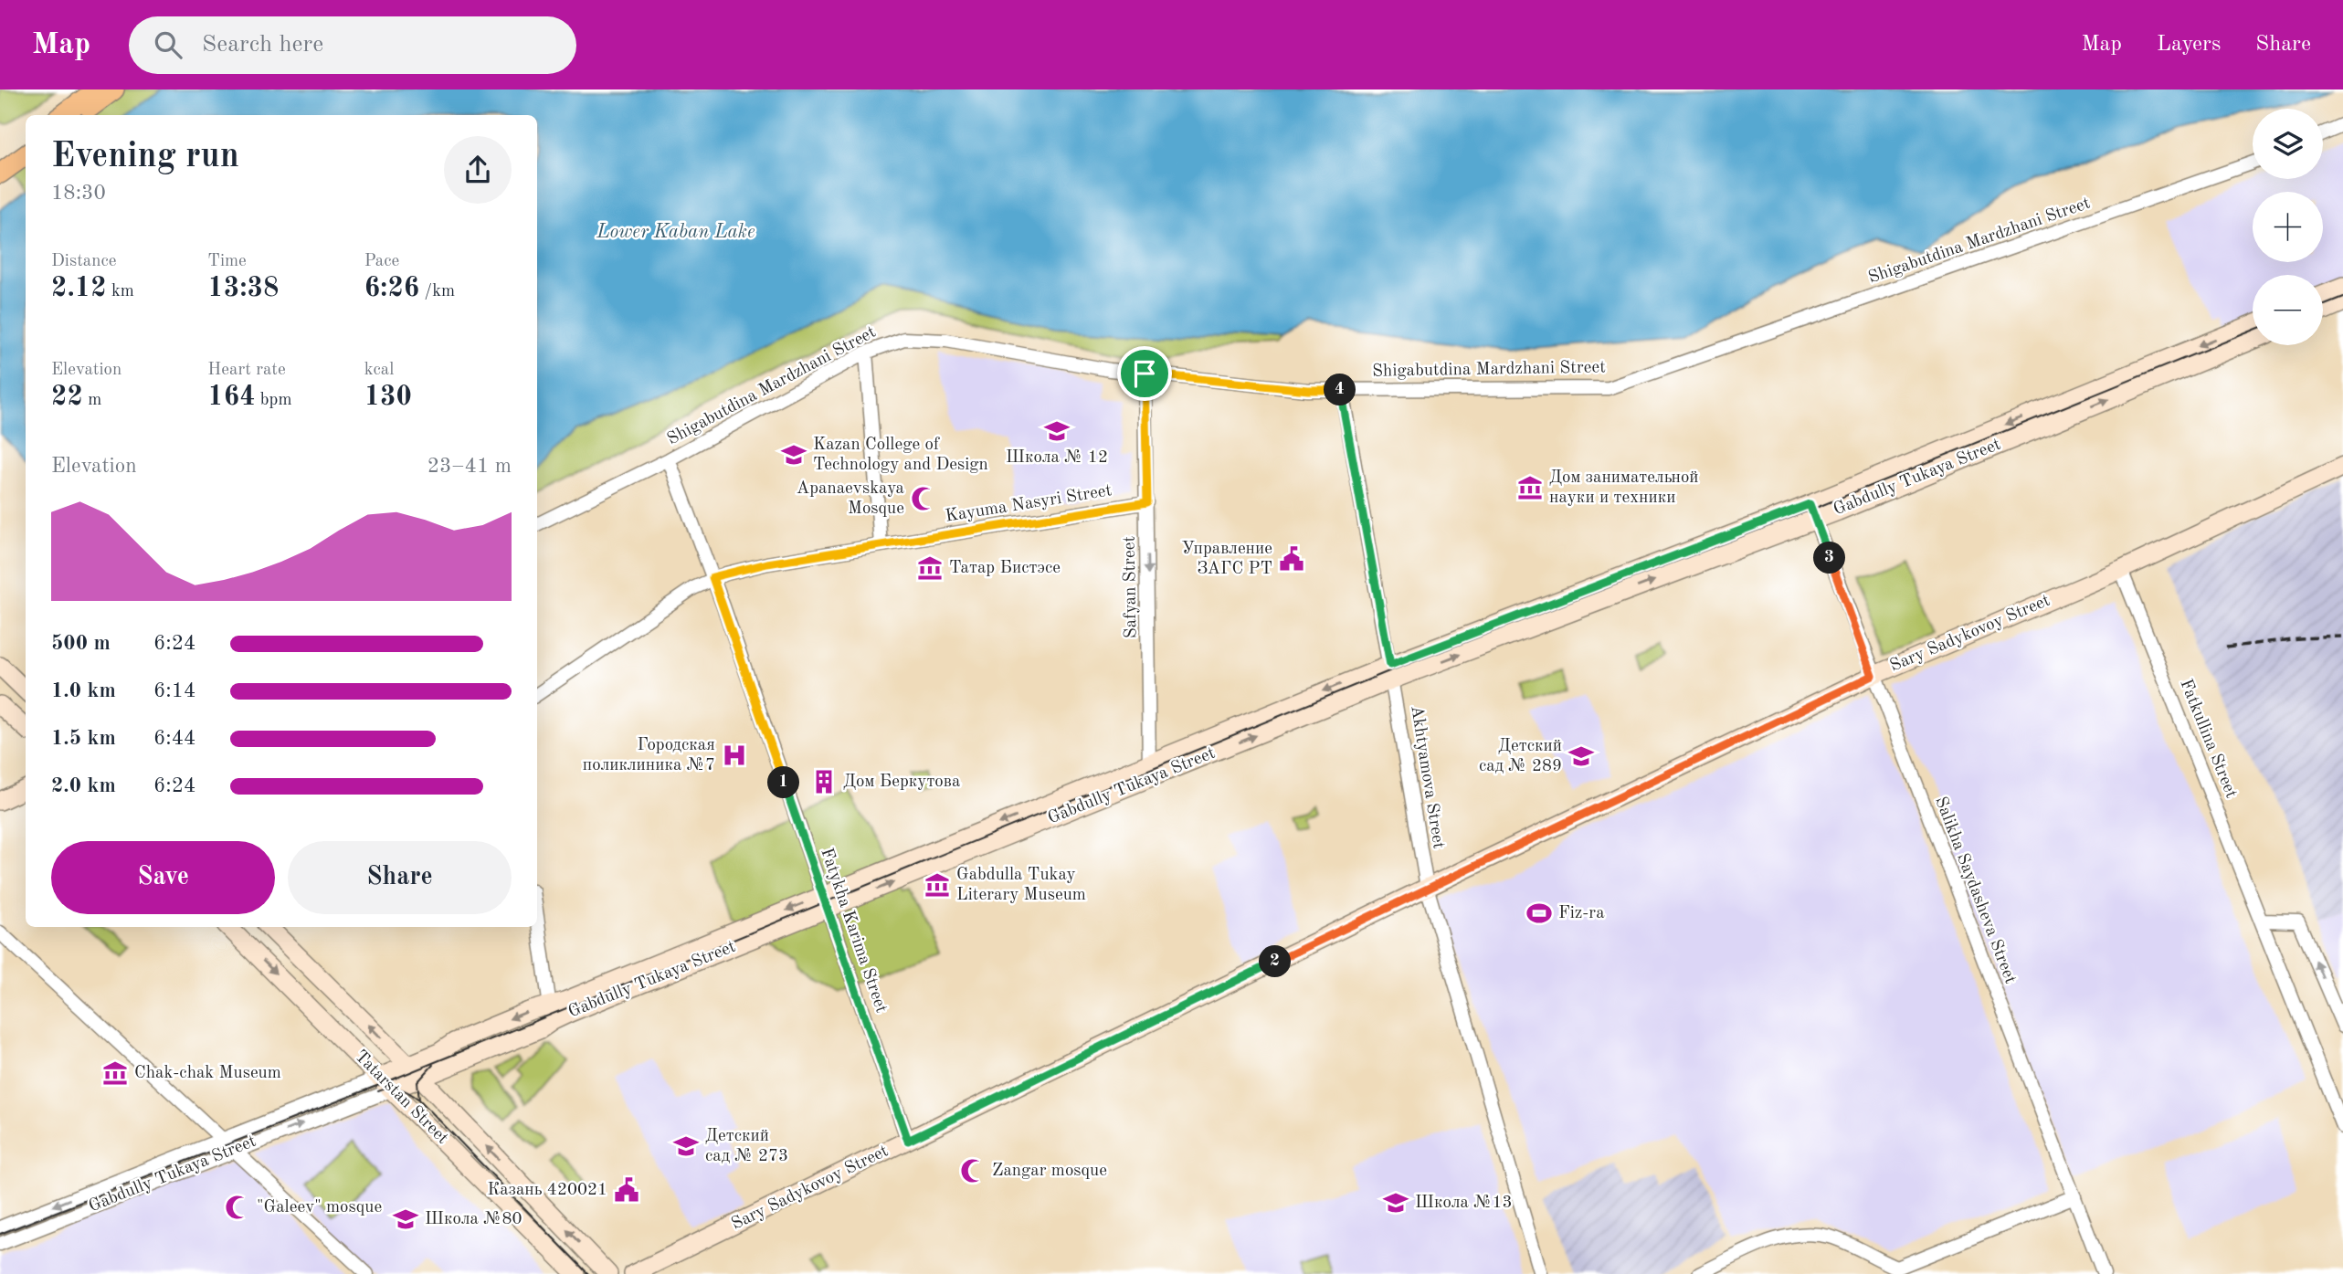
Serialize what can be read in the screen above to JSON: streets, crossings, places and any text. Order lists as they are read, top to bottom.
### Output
{
  "streets": {
    "main road": ["Gabdully Tukaya Street", "Sary Sadykovoy Street", "Tatarstan Street"],
    "street": [
      "Shigabutdina Mardzhani Street",
      "Kayuma Nasyri Street",
      "Safyan Street",
      "Fatkullina Street",
      "Akhtyamova Street",
      "Salikha Saydasheva Street",
      "Fatykha Karima Street"
    ]
  },
  "crossings": [
    ["Shigabutdina Mardzhani Street", "Safyan Street"],
    ["Shigabutdina Mardzhani Street", "Akhtyamova Street"],
    ["Shigabutdina Mardzhani Street", "Fatykha Karima Street"],
    ["Gabdully Tukaya Street", "Safyan Street"],
    ["Gabdully Tukaya Street", "Akhtyamova Street"],
    ["Gabdully Tukaya Street", "Salikha Saydasheva Street"],
    ["Gabdully Tukaya Street", "Fatykha Karima Street"],
    ["Gabdully Tukaya Street", "Tatarstan Street"],
    ["Kayuma Nasyri Street", "Safyan Street"],
    ["Kayuma Nasyri Street", "Fatykha Karima Street"],
    ["Sary Sadykovoy Street", "Fatkullina Street"],
    ["Sary Sadykovoy Street", "Akhtyamova Street"],
    ["Sary Sadykovoy Street", "Salikha Saydasheva Street"],
    ["Sary Sadykovoy Street", "Fatykha Karima Street"]
  ],
  "one_way": ["Safyan Street"],
  "water": ["Lower Kaban Lake"],
  "places": {
    "school or university": [
      "Школа № 12",
      "Kazan College of Technology and Design",
      "Детский сад № 289",
      "Детский сад № 273",
      "Школа №13",
      "Школа №80"
    ],
    "museum": [
      "Дом занимательной науки и техники",
      "Татар Бистэсе",
      "Gabdulla Tukay Literary Museum",
      "Chak-chak Museum"
    ],
    "mosque": ["Apanaevskaya Mosque", "Zangar mosque", "\"Galeev\" mosque"],
    "public building": ["Управление ЗАГС РТ", "Казань 420021"],
    "hospital": ["Городская поликлиника №7"],
    "building": ["Дом Беркутова"],
    "sports": ["Fiz-ra"]
  },
  "page": {
    "header": "Map",
    "search": "Search here",
    "nav": ["Map", "Layers", "Share"],
    "map_buttons": ["+", "−"],
    "heading": ["Evening run", "18:30"],
    "stats": [
      ["Distance", "2.12 km"],
      ["Time", "13:38"],
      ["Pace", "6:26 /km"],
      ["Elevation", "22 m"],
      ["Heart rate", "164 bpm"],
      ["kcal", "130"]
    ],
    "pins": [
      "4",
      "3",
      "1",
      "2"
    ],
    "chart": ["Elevation", "23–41 m"],
    "list": [
      {
        "name": "500 m",
        "note": "6:24"
      },
      {
        "name": "1.0 km",
        "note": "6:14"
      },
      {
        "name": "1.5 km",
        "note": "6:44"
      },
      {
        "name": "2.0 km",
        "note": "6:24"
      }
    ],
    "buttons": ["Save", "Share"]
  }
}
